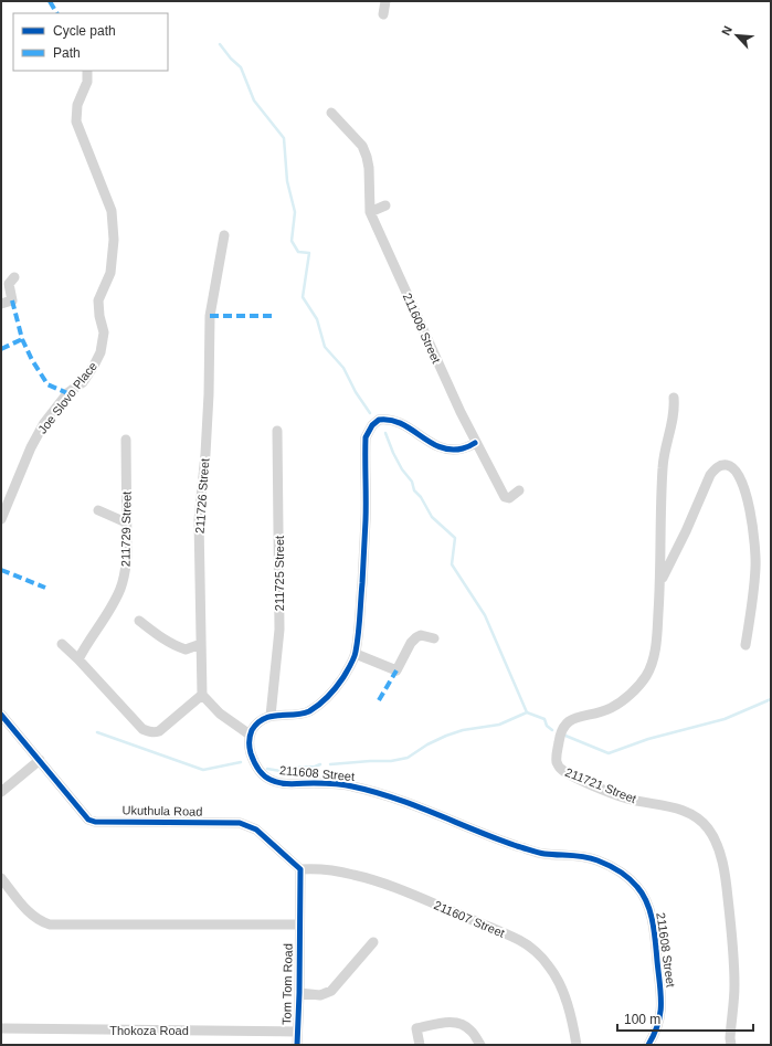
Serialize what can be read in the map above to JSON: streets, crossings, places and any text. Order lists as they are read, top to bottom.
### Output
{
  "streets": {
    "street": [
      "211608 Street",
      "Joe Slovo Place",
      "211726 Street",
      "211729 Street",
      "211725 Street",
      "211721 Street",
      "Ukuthula Road",
      "211607 Street",
      "Tom Tom Road",
      "Thokoza Road"
    ]
  },
  "crossings": [
    ["Ukuthula Road", "211607 Street"],
    ["Tom Tom Road", "Thokoza Road"]
  ],
  "legend": ["Cycle path", "Path"],
  "scale_bar": "100 m",
  "north": "top left"
}
